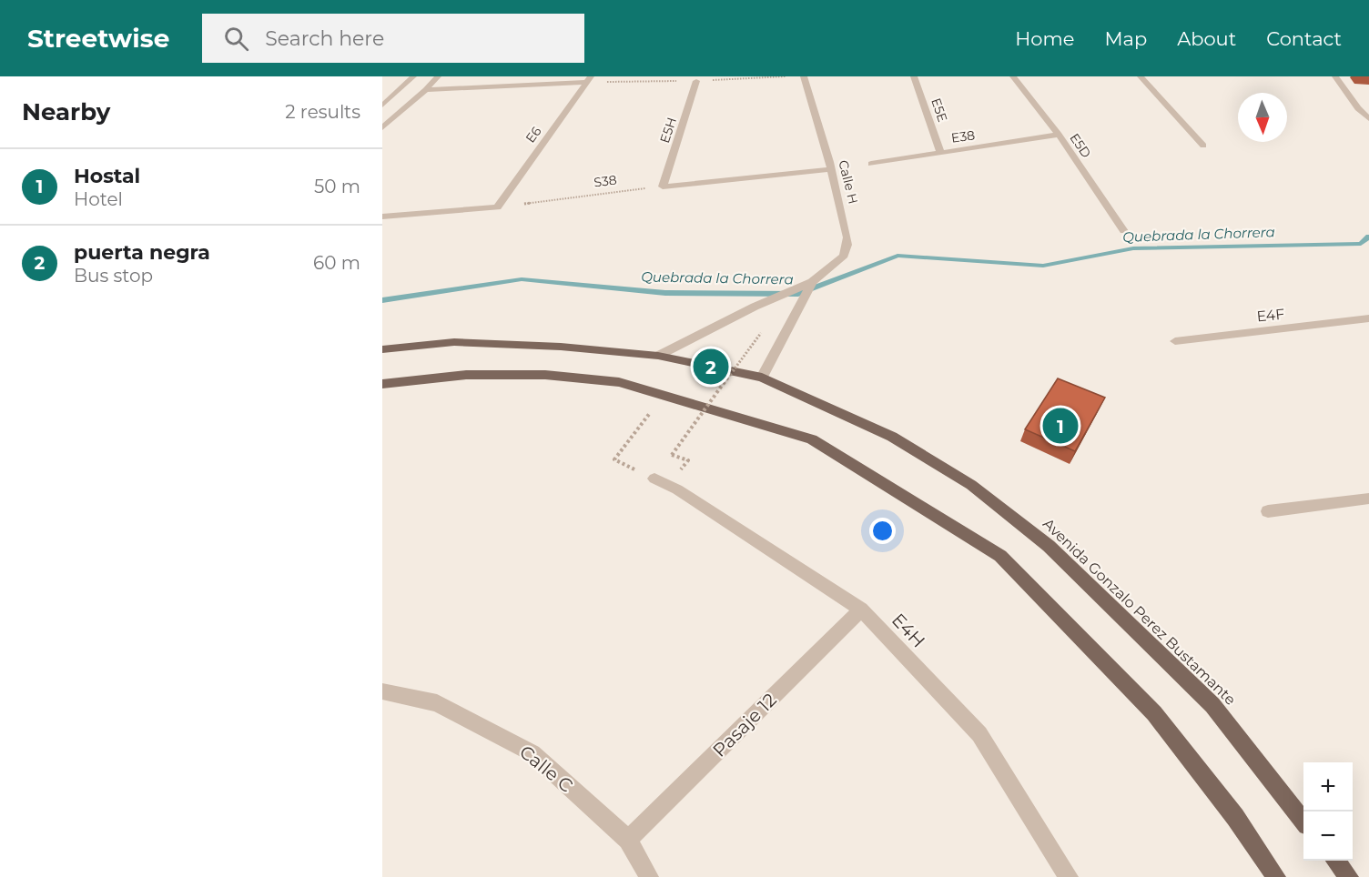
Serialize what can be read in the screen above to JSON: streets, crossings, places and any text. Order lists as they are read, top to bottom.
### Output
{
  "streets": {
    "main road": ["Avenida Gonzalo Perez Bustamante"],
    "street": [
      "E5E",
      "E5H",
      "E6",
      "E38",
      "E5D",
      "Calle H",
      "E4F",
      "E4H",
      "Pasaje 12",
      "Calle C"
    ],
    "path": ["S38"]
  },
  "crossings": [
    ["E5E", "E38"],
    ["E5H", "S38"],
    ["E6", "S38"],
    ["E38", "E5D"],
    ["Calle H", "Avenida Gonzalo Perez Bustamante"],
    ["E4H", "Pasaje 12"],
    ["Pasaje 12", "Calle C"]
  ],
  "water": ["Quebrada la Chorrera"],
  "north": "bottom",
  "page": {
    "header": "Streetwise",
    "search": "Search here",
    "nav": [
      "Home",
      "Map",
      "About",
      "Contact"
    ],
    "heading": ["Nearby", "2 results"],
    "list": [
      {
        "mark": "1",
        "name": "Hostal",
        "note": "Hotel",
        "value": "50 m"
      },
      {
        "mark": "2",
        "name": "puerta negra",
        "note": "Bus stop",
        "value": "60 m"
      }
    ],
    "pins": ["2", "1"],
    "map_buttons": ["+", "−"]
  }
}
